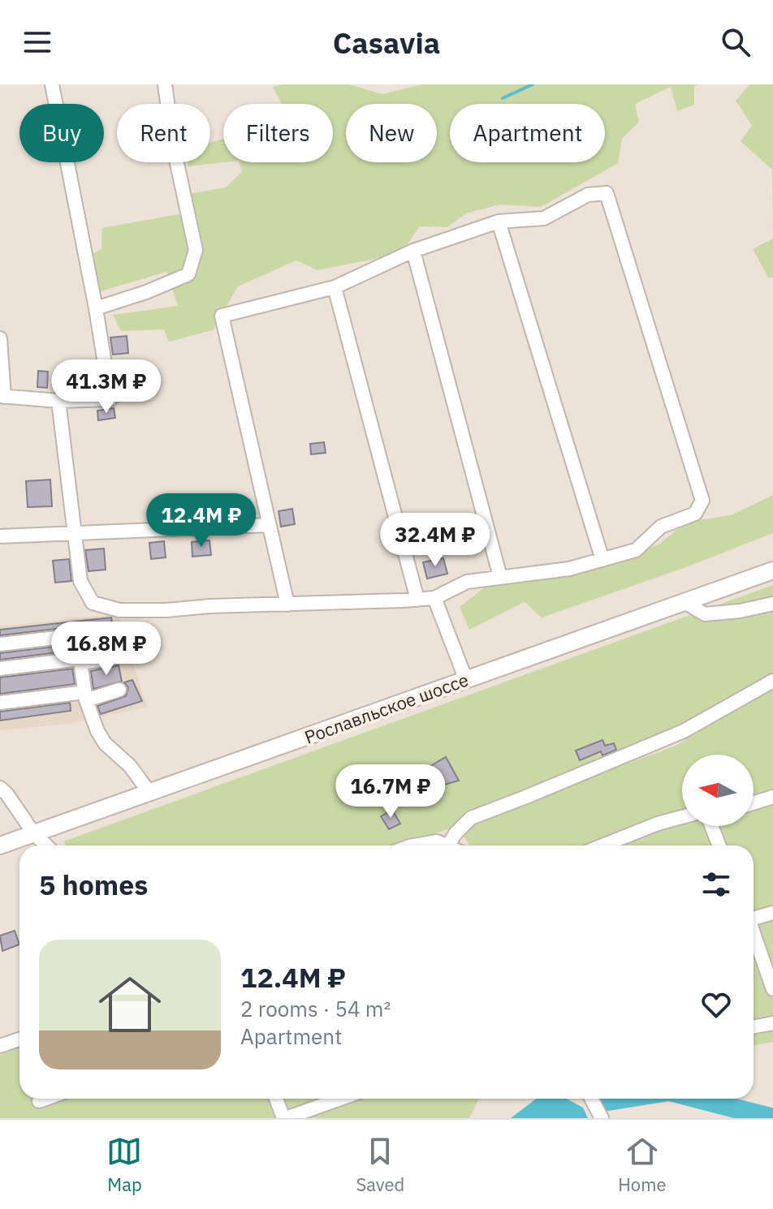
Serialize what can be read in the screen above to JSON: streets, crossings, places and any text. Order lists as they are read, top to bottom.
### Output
{
  "streets": {
    "main road": ["Рославльское шоссе"]
  },
  "north": "left",
  "page": {
    "header": "Casavia",
    "chip": [
      "Buy",
      "Rent",
      "Filters",
      "New",
      "Apartment"
    ],
    "price": [
      "41.3M ₽",
      "12.4M ₽",
      "32.4M ₽",
      "16.8M ₽",
      "16.7M ₽"
    ],
    "heading": "5 homes",
    "list": [
      {
        "name": "12.4M ₽",
        "note": "2 rooms · 54 m² · Apartment"
      }
    ],
    "tabs": ["Map", "Saved", "Home"]
  }
}
